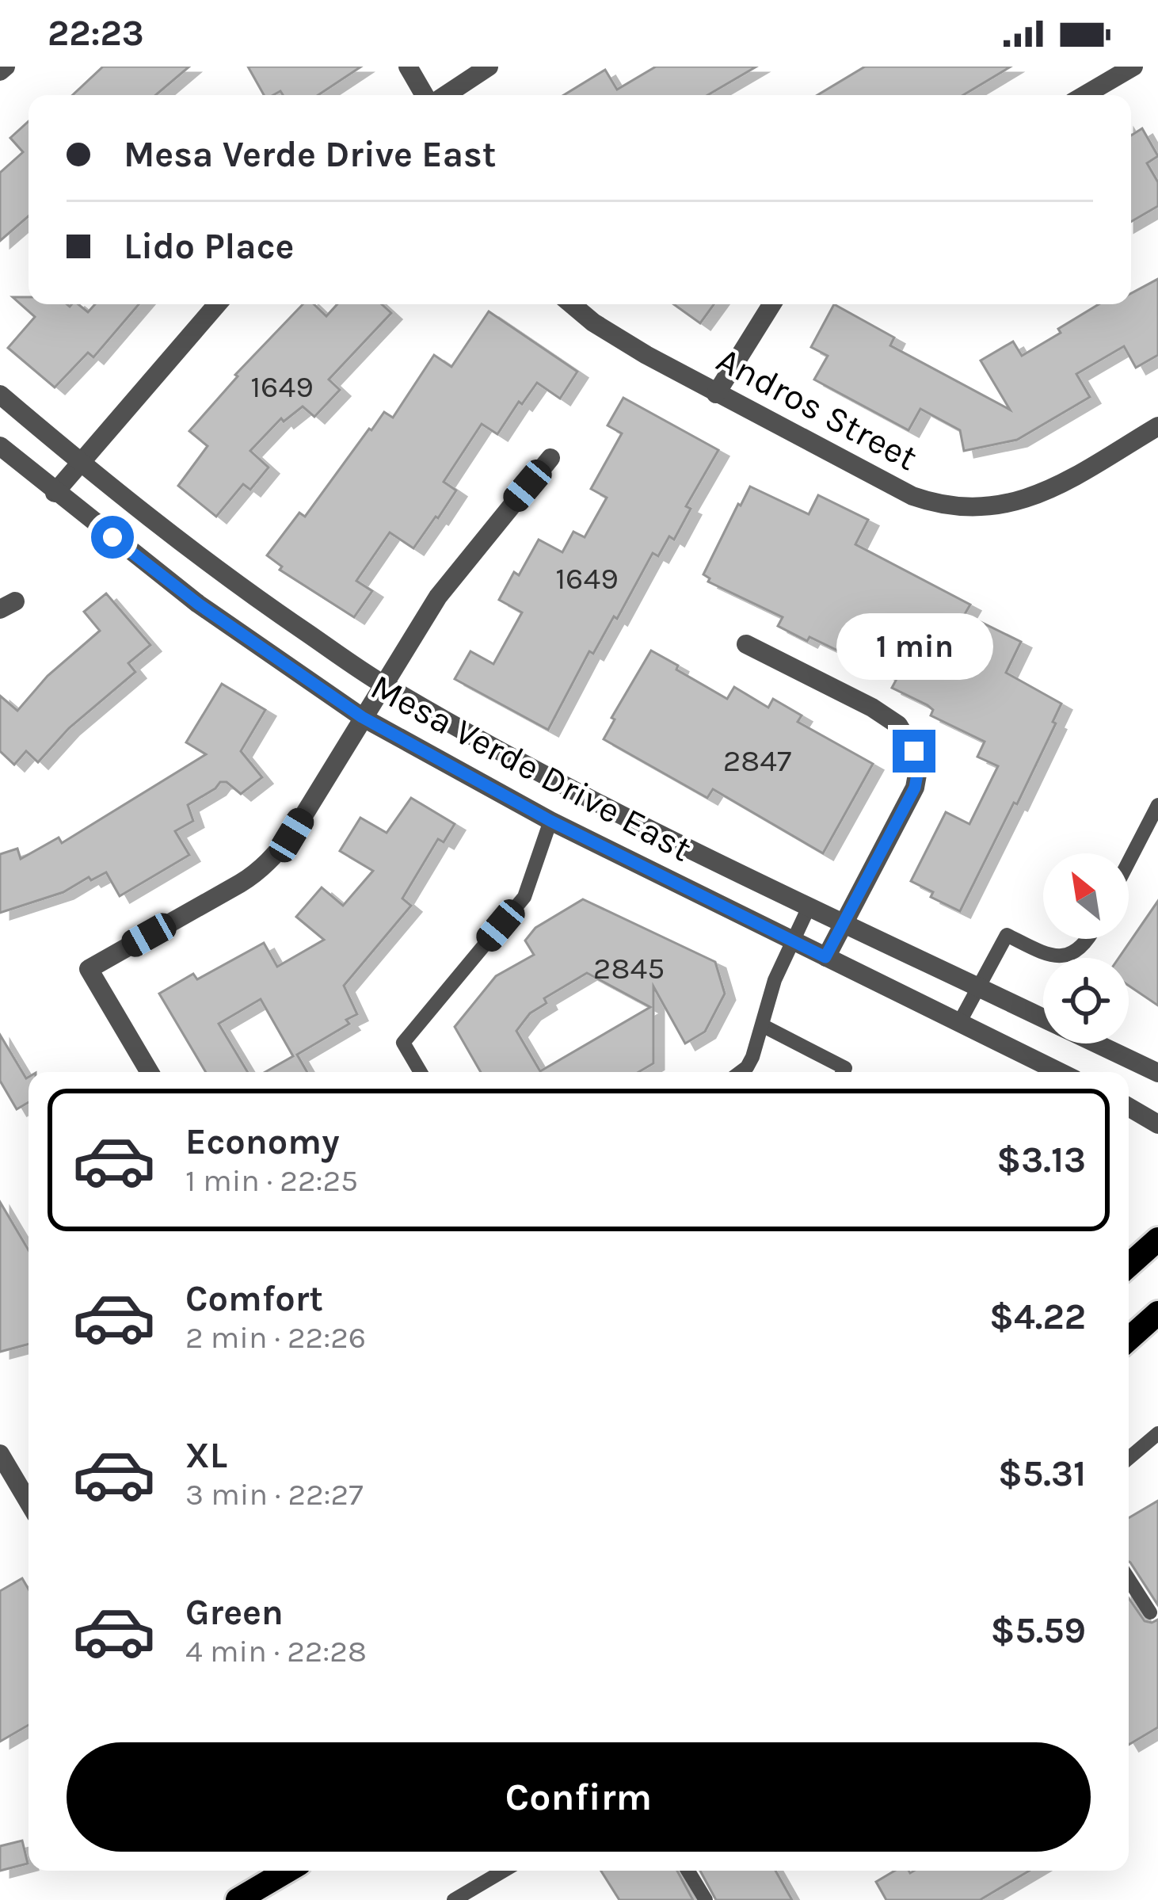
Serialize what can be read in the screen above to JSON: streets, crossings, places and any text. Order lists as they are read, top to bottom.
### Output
{
  "streets": {
    "street": ["Andros Street", "Mesa Verde Drive East"]
  },
  "house_numbers": [
    "1649",
    "1649",
    "2847",
    "2845"
  ],
  "north": "top left",
  "page": {
    "status": "22:23",
    "banner": ["Mesa Verde Drive East", "Lido Place"],
    "bubble": "1 min",
    "list": [
      {
        "name": "Economy",
        "note": "1 min · 22:25",
        "value": "$3.13"
      },
      {
        "name": "Comfort",
        "note": "2 min · 22:26",
        "value": "$4.22"
      },
      {
        "name": "XL",
        "note": "3 min · 22:27",
        "value": "$5.31"
      },
      {
        "name": "Green",
        "note": "4 min · 22:28",
        "value": "$5.59"
      }
    ],
    "buttons": "Confirm"
  }
}
